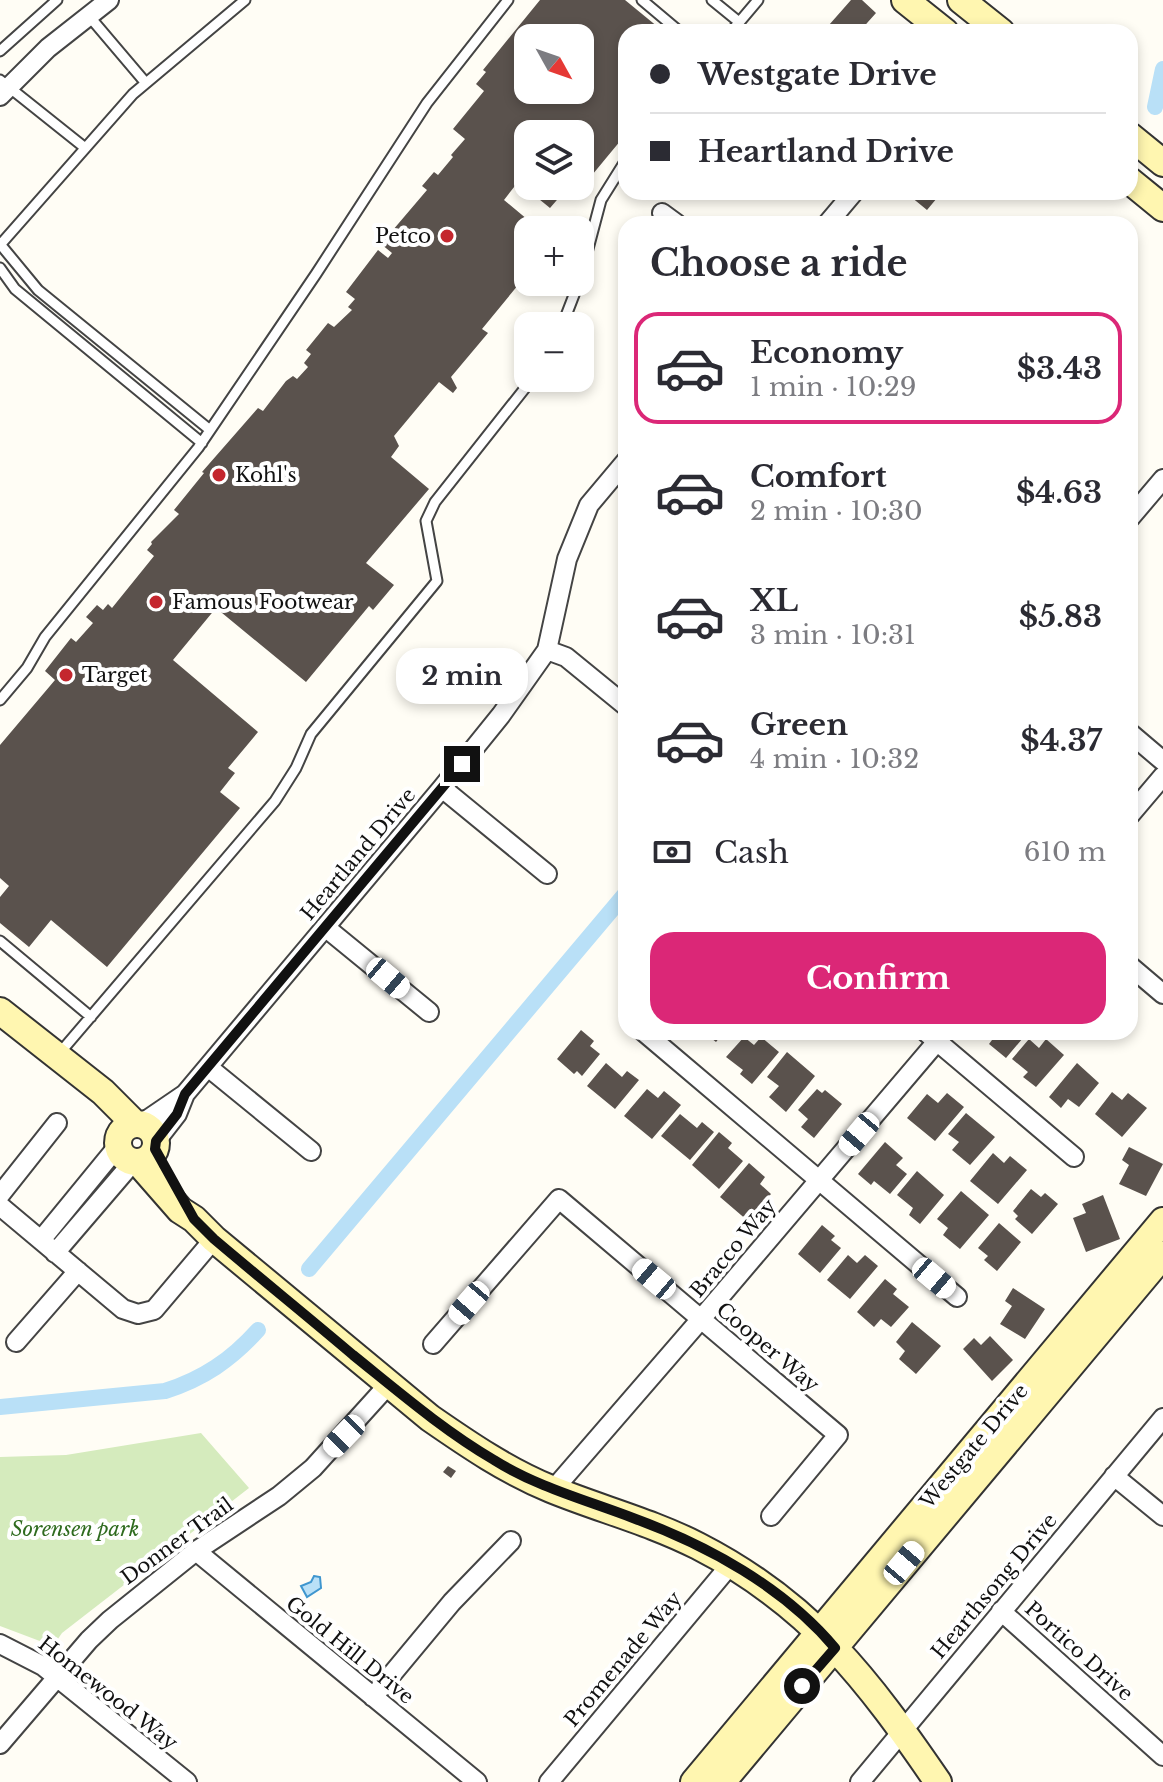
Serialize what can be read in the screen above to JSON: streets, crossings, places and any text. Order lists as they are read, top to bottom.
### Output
{
  "streets": {
    "street": [
      "Heartland Drive",
      "Bracco Way",
      "Cooper Way",
      "Westgate Drive",
      "Donner Trail",
      "Hearthsong Drive",
      "Gold Hill Drive",
      "Portico Drive",
      "Promenade Way",
      "Homewood Way"
    ]
  },
  "crossings": [
    ["Bracco Way", "Cooper Way"],
    ["Donner Trail", "Gold Hill Drive"],
    ["Donner Trail", "Homewood Way"],
    ["Hearthsong Drive", "Portico Drive"]
  ],
  "parks": ["Sorensen park"],
  "places": [
    "Petco",
    "Kohl's",
    "Famous Footwear",
    "Target"
  ],
  "north": "bottom right",
  "page": {
    "map_buttons": ["+", "−"],
    "banner": ["Westgate Drive", "Heartland Drive"],
    "heading": "Choose a ride",
    "list": [
      {
        "name": "Economy",
        "note": "1 min · 10:29",
        "value": "$3.43"
      },
      {
        "name": "Comfort",
        "note": "2 min · 10:30",
        "value": "$4.63"
      },
      {
        "name": "XL",
        "note": "3 min · 10:31",
        "value": "$5.83"
      },
      {
        "name": "Green",
        "note": "4 min · 10:32",
        "value": "$4.37"
      }
    ],
    "bubble": "2 min",
    "pay": ["Cash", "610 m"],
    "buttons": "Confirm"
  }
}
